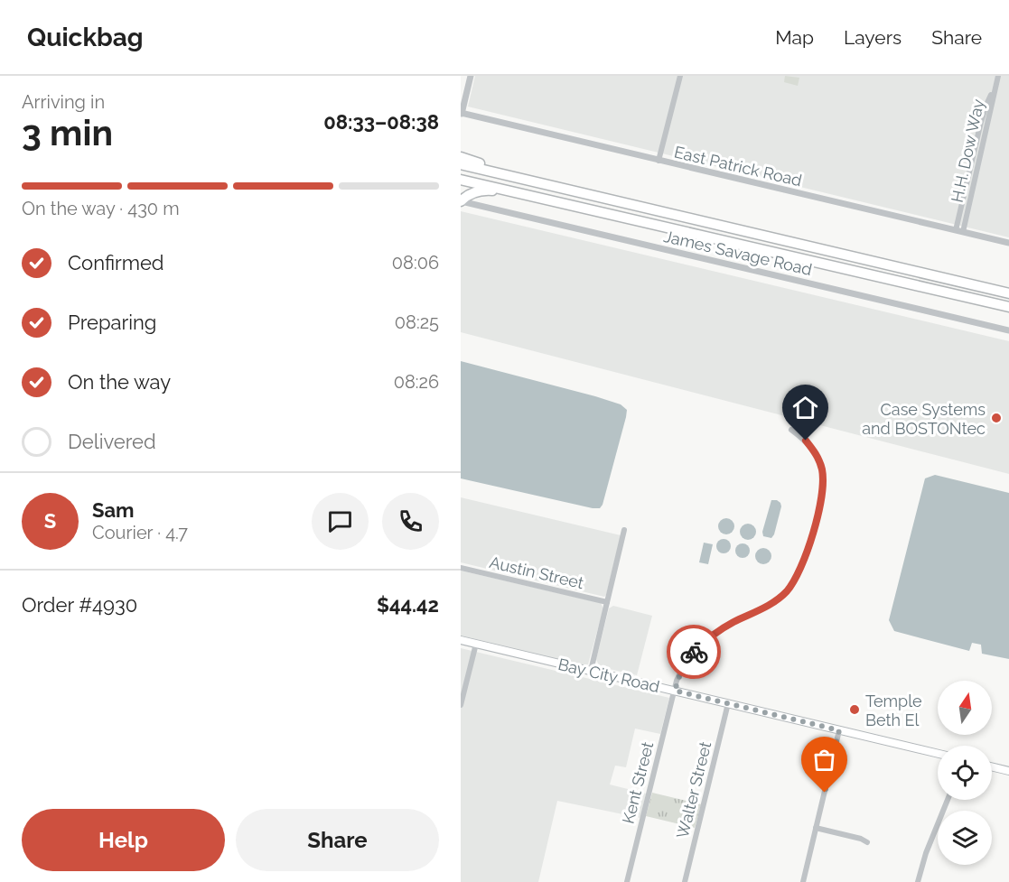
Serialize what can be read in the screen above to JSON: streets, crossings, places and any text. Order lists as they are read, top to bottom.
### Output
{
  "streets": {
    "main road": ["Bay City Road"],
    "street": [
      "H.H. Dow Way",
      "East Patrick Road",
      "James Savage Road",
      "Austin Street",
      "Kent Street",
      "Walter Street"
    ]
  },
  "crossings": [
    ["H.H. Dow Way", "East Patrick Road"],
    ["Bay City Road", "Kent Street"],
    ["Bay City Road", "Walter Street"]
  ],
  "places": ["Case Systems and BOSTONtec", "Temple Beth El"],
  "north": "top",
  "page": {
    "header": "Quickbag",
    "nav": ["Map", "Layers", "Share"],
    "heading": ["3 min", "Arriving in", "08:33–08:38"],
    "panel": [
      "Sam",
      "Courier · 4.7",
      "Order #4930",
      "$44.42"
    ],
    "bar": "On the way · 430 m",
    "list": [
      ["Confirmed", "08:06"],
      ["Preparing", "08:25"],
      ["On the way", "08:26"],
      "Delivered"
    ],
    "round": "S",
    "buttons": ["Help", "Share"]
  }
}
